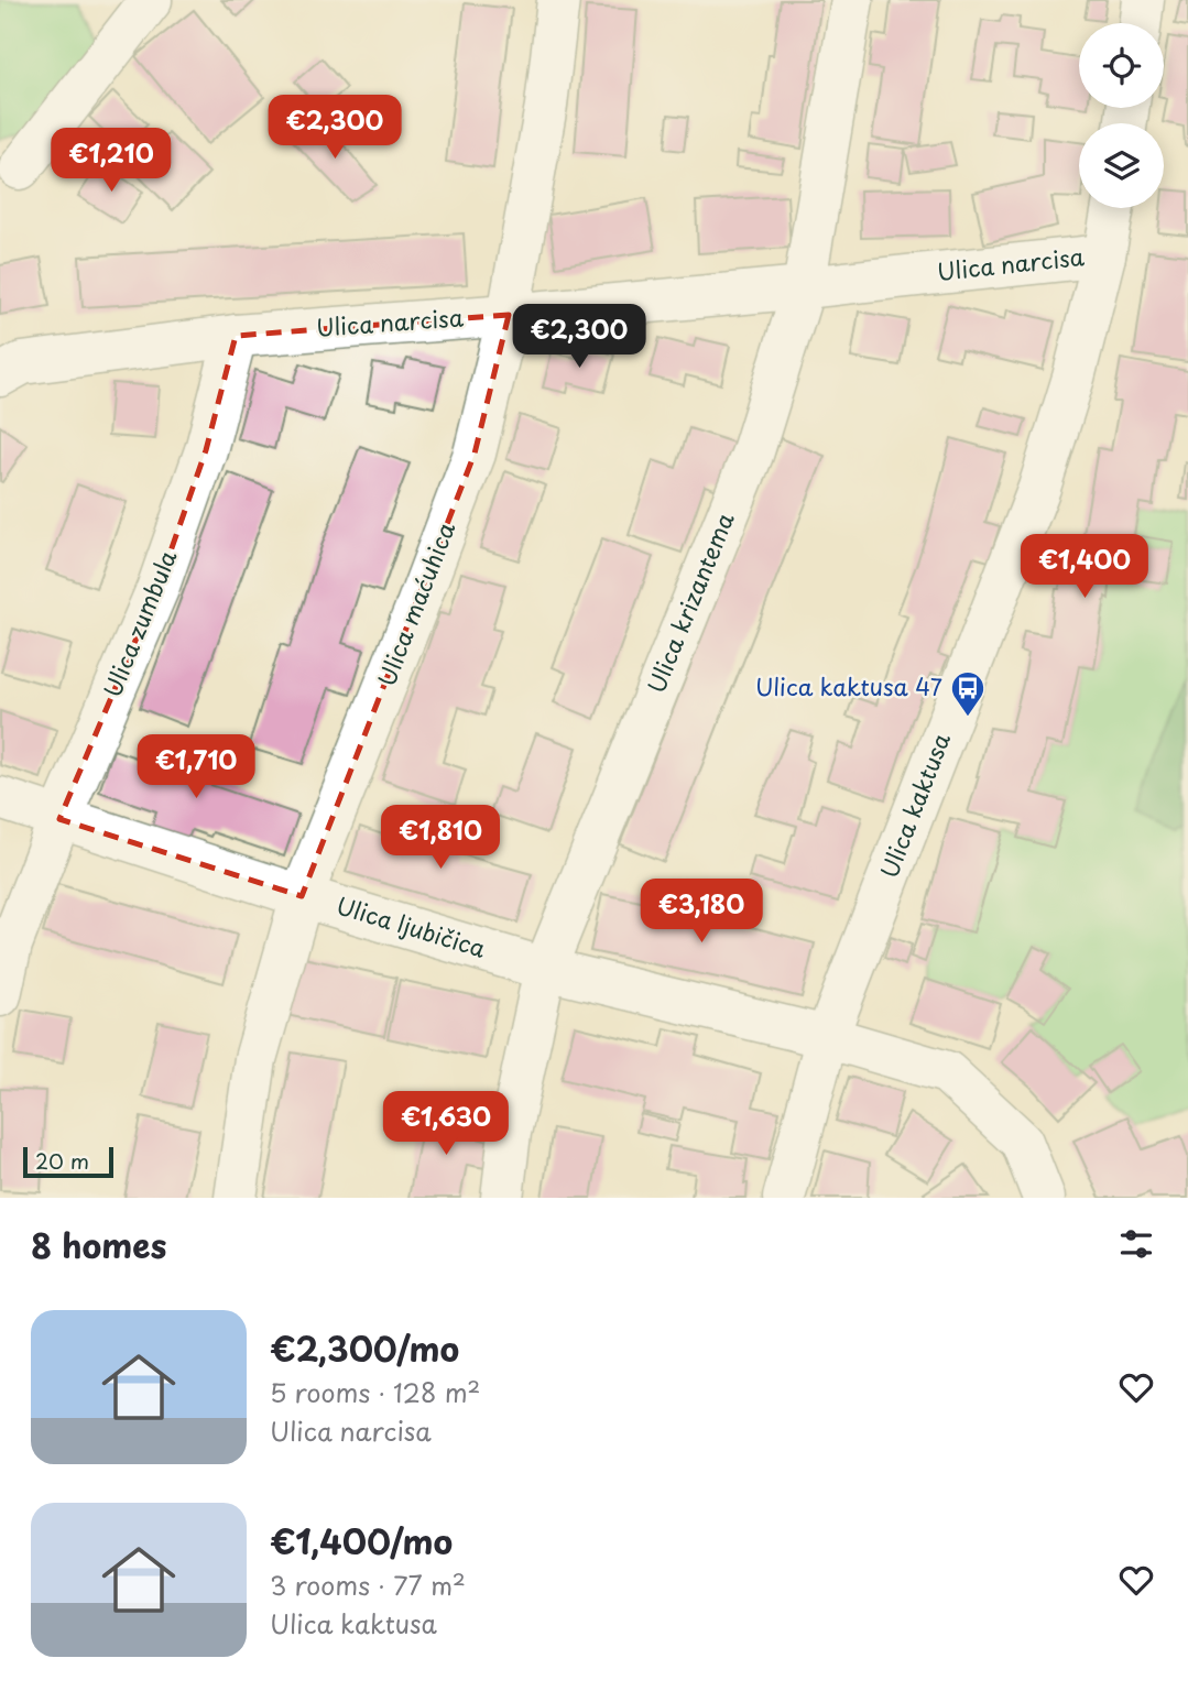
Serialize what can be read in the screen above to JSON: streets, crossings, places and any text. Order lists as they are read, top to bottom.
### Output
{
  "streets": {
    "street": [
      "Ulica narcisa",
      "Ulica krizantema",
      "Ulica maćuhica",
      "Ulica zumbula",
      "Ulica kaktusa",
      "Ulica ljubičica"
    ]
  },
  "crossings": [
    ["Ulica narcisa", "Ulica krizantema"],
    ["Ulica narcisa", "Ulica maćuhica"],
    ["Ulica narcisa", "Ulica zumbula"],
    ["Ulica narcisa", "Ulica kaktusa"],
    ["Ulica krizantema", "Ulica ljubičica"],
    ["Ulica maćuhica", "Ulica ljubičica"],
    ["Ulica zumbula", "Ulica ljubičica"],
    ["Ulica kaktusa", "Ulica ljubičica"]
  ],
  "places": {
    "bus stop": ["Ulica kaktusa 47"]
  },
  "scale_bar": "20 m",
  "page": {
    "price": [
      "€2,300",
      "€1,210",
      "€2,300",
      "€1,400",
      "€1,710",
      "€1,810",
      "€3,180",
      "€1,630"
    ],
    "scale": "20 m",
    "heading": "8 homes",
    "list": [
      {
        "name": "€2,300/mo",
        "note": "5 rooms · 128 m² · Ulica narcisa"
      },
      {
        "name": "€1,400/mo",
        "note": "3 rooms · 77 m² · Ulica kaktusa"
      }
    ]
  }
}
